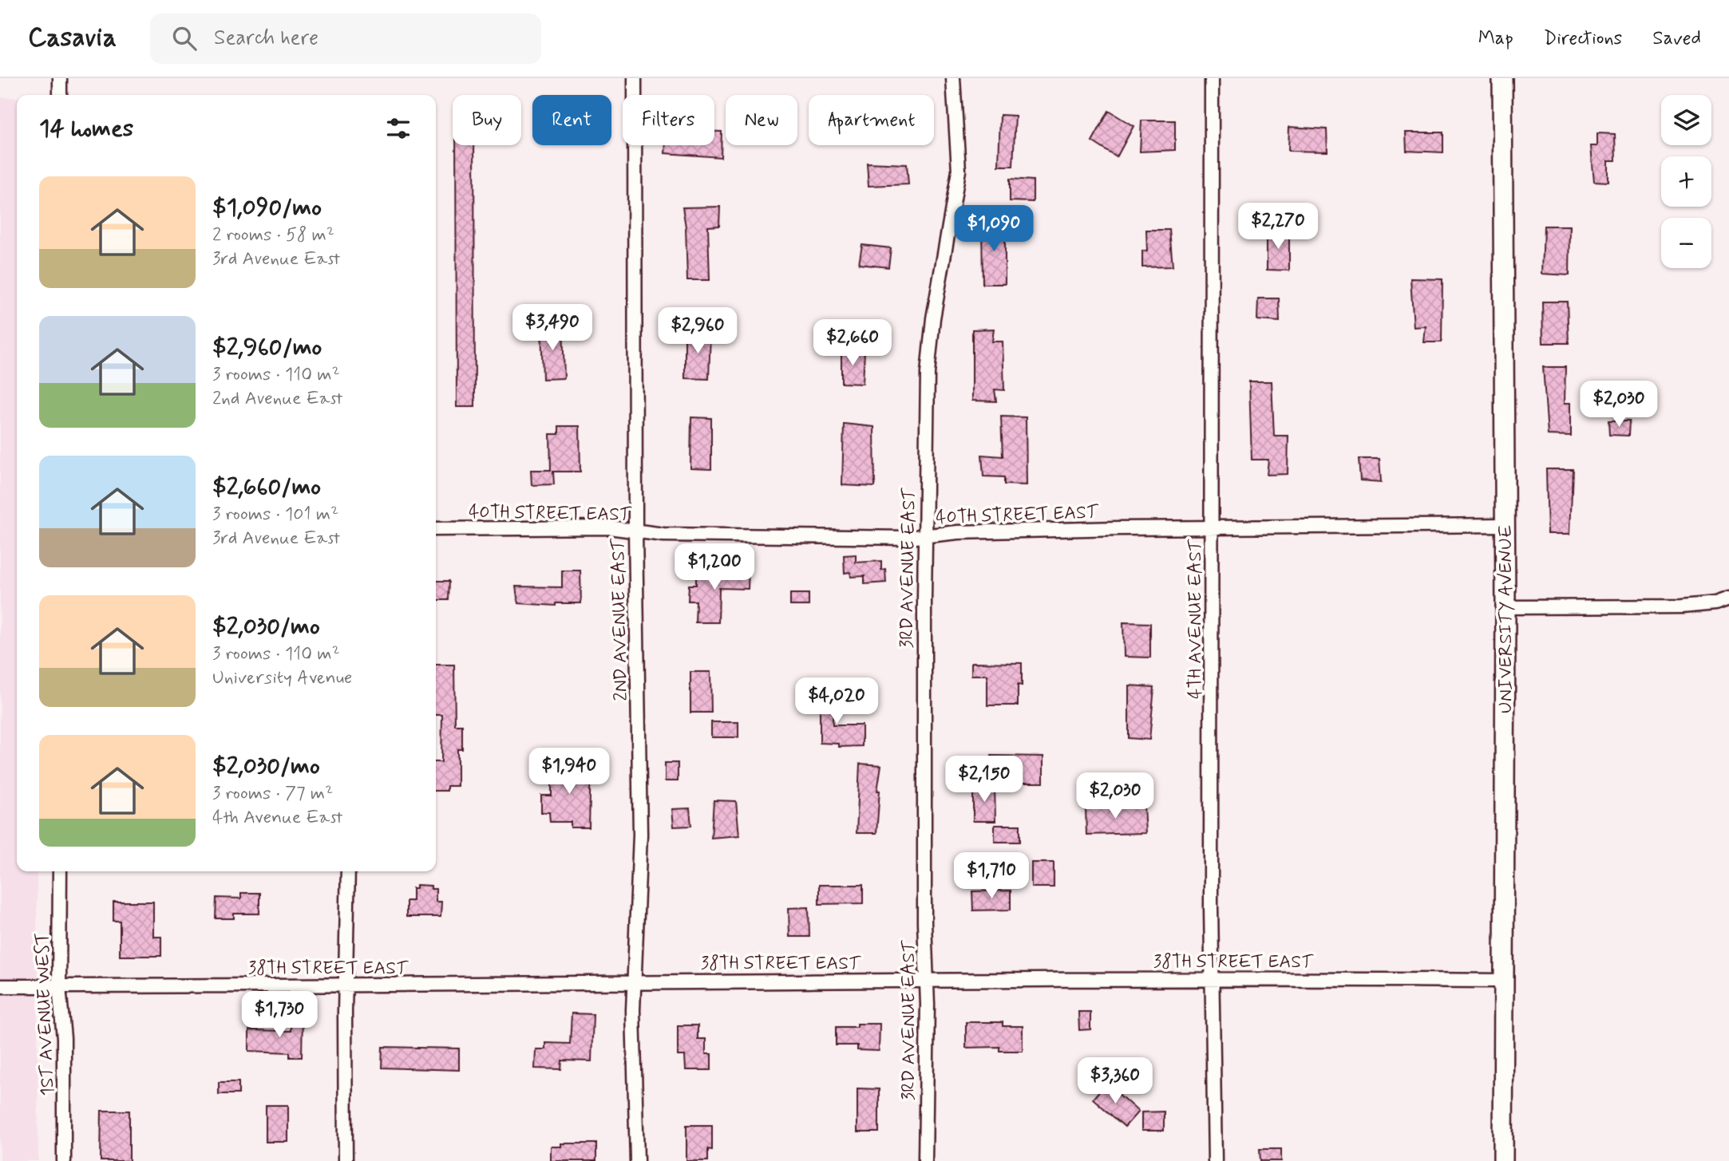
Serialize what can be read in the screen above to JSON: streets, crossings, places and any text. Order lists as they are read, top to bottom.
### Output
{
  "streets": {
    "street": [
      "40TH STREET EAST",
      "3RD AVENUE EAST",
      "4TH AVENUE EAST",
      "UNIVERSITY AVENUE",
      "2ND AVENUE EAST",
      "38TH STREET EAST",
      "1ST AVENUE WEST"
    ]
  },
  "crossings": [
    ["40TH STREET EAST", "3RD AVENUE EAST"],
    ["40TH STREET EAST", "4TH AVENUE EAST"],
    ["40TH STREET EAST", "UNIVERSITY AVENUE"],
    ["40TH STREET EAST", "2ND AVENUE EAST"],
    ["3RD AVENUE EAST", "38TH STREET EAST"],
    ["4TH AVENUE EAST", "38TH STREET EAST"],
    ["UNIVERSITY AVENUE", "38TH STREET EAST"],
    ["2ND AVENUE EAST", "38TH STREET EAST"],
    ["38TH STREET EAST", "1ST AVENUE WEST"]
  ],
  "page": {
    "header": "Casavia",
    "search": "Search here",
    "nav": ["Map", "Directions", "Saved"],
    "map_buttons": ["+", "−"],
    "chip": [
      "Buy",
      "Rent",
      "Filters",
      "New",
      "Apartment"
    ],
    "heading": "14 homes",
    "list": [
      {
        "name": "$1,090/mo",
        "note": "2 rooms · 58 m² · 3rd Avenue East"
      },
      {
        "name": "$2,960/mo",
        "note": "3 rooms · 110 m² · 2nd Avenue East"
      },
      {
        "name": "$2,660/mo",
        "note": "3 rooms · 101 m² · 3rd Avenue East"
      },
      {
        "name": "$2,030/mo",
        "note": "3 rooms · 110 m² · University Avenue"
      },
      {
        "name": "$2,030/mo",
        "note": "3 rooms · 77 m² · 4th Avenue East"
      }
    ],
    "price": [
      "$2,270",
      "$1,090",
      "$3,490",
      "$2,960",
      "$2,660",
      "$2,030",
      "$1,200",
      "$4,020",
      "$1,940",
      "$2,150",
      "$2,030",
      "$1,710",
      "$1,730",
      "$3,360"
    ]
  }
}
